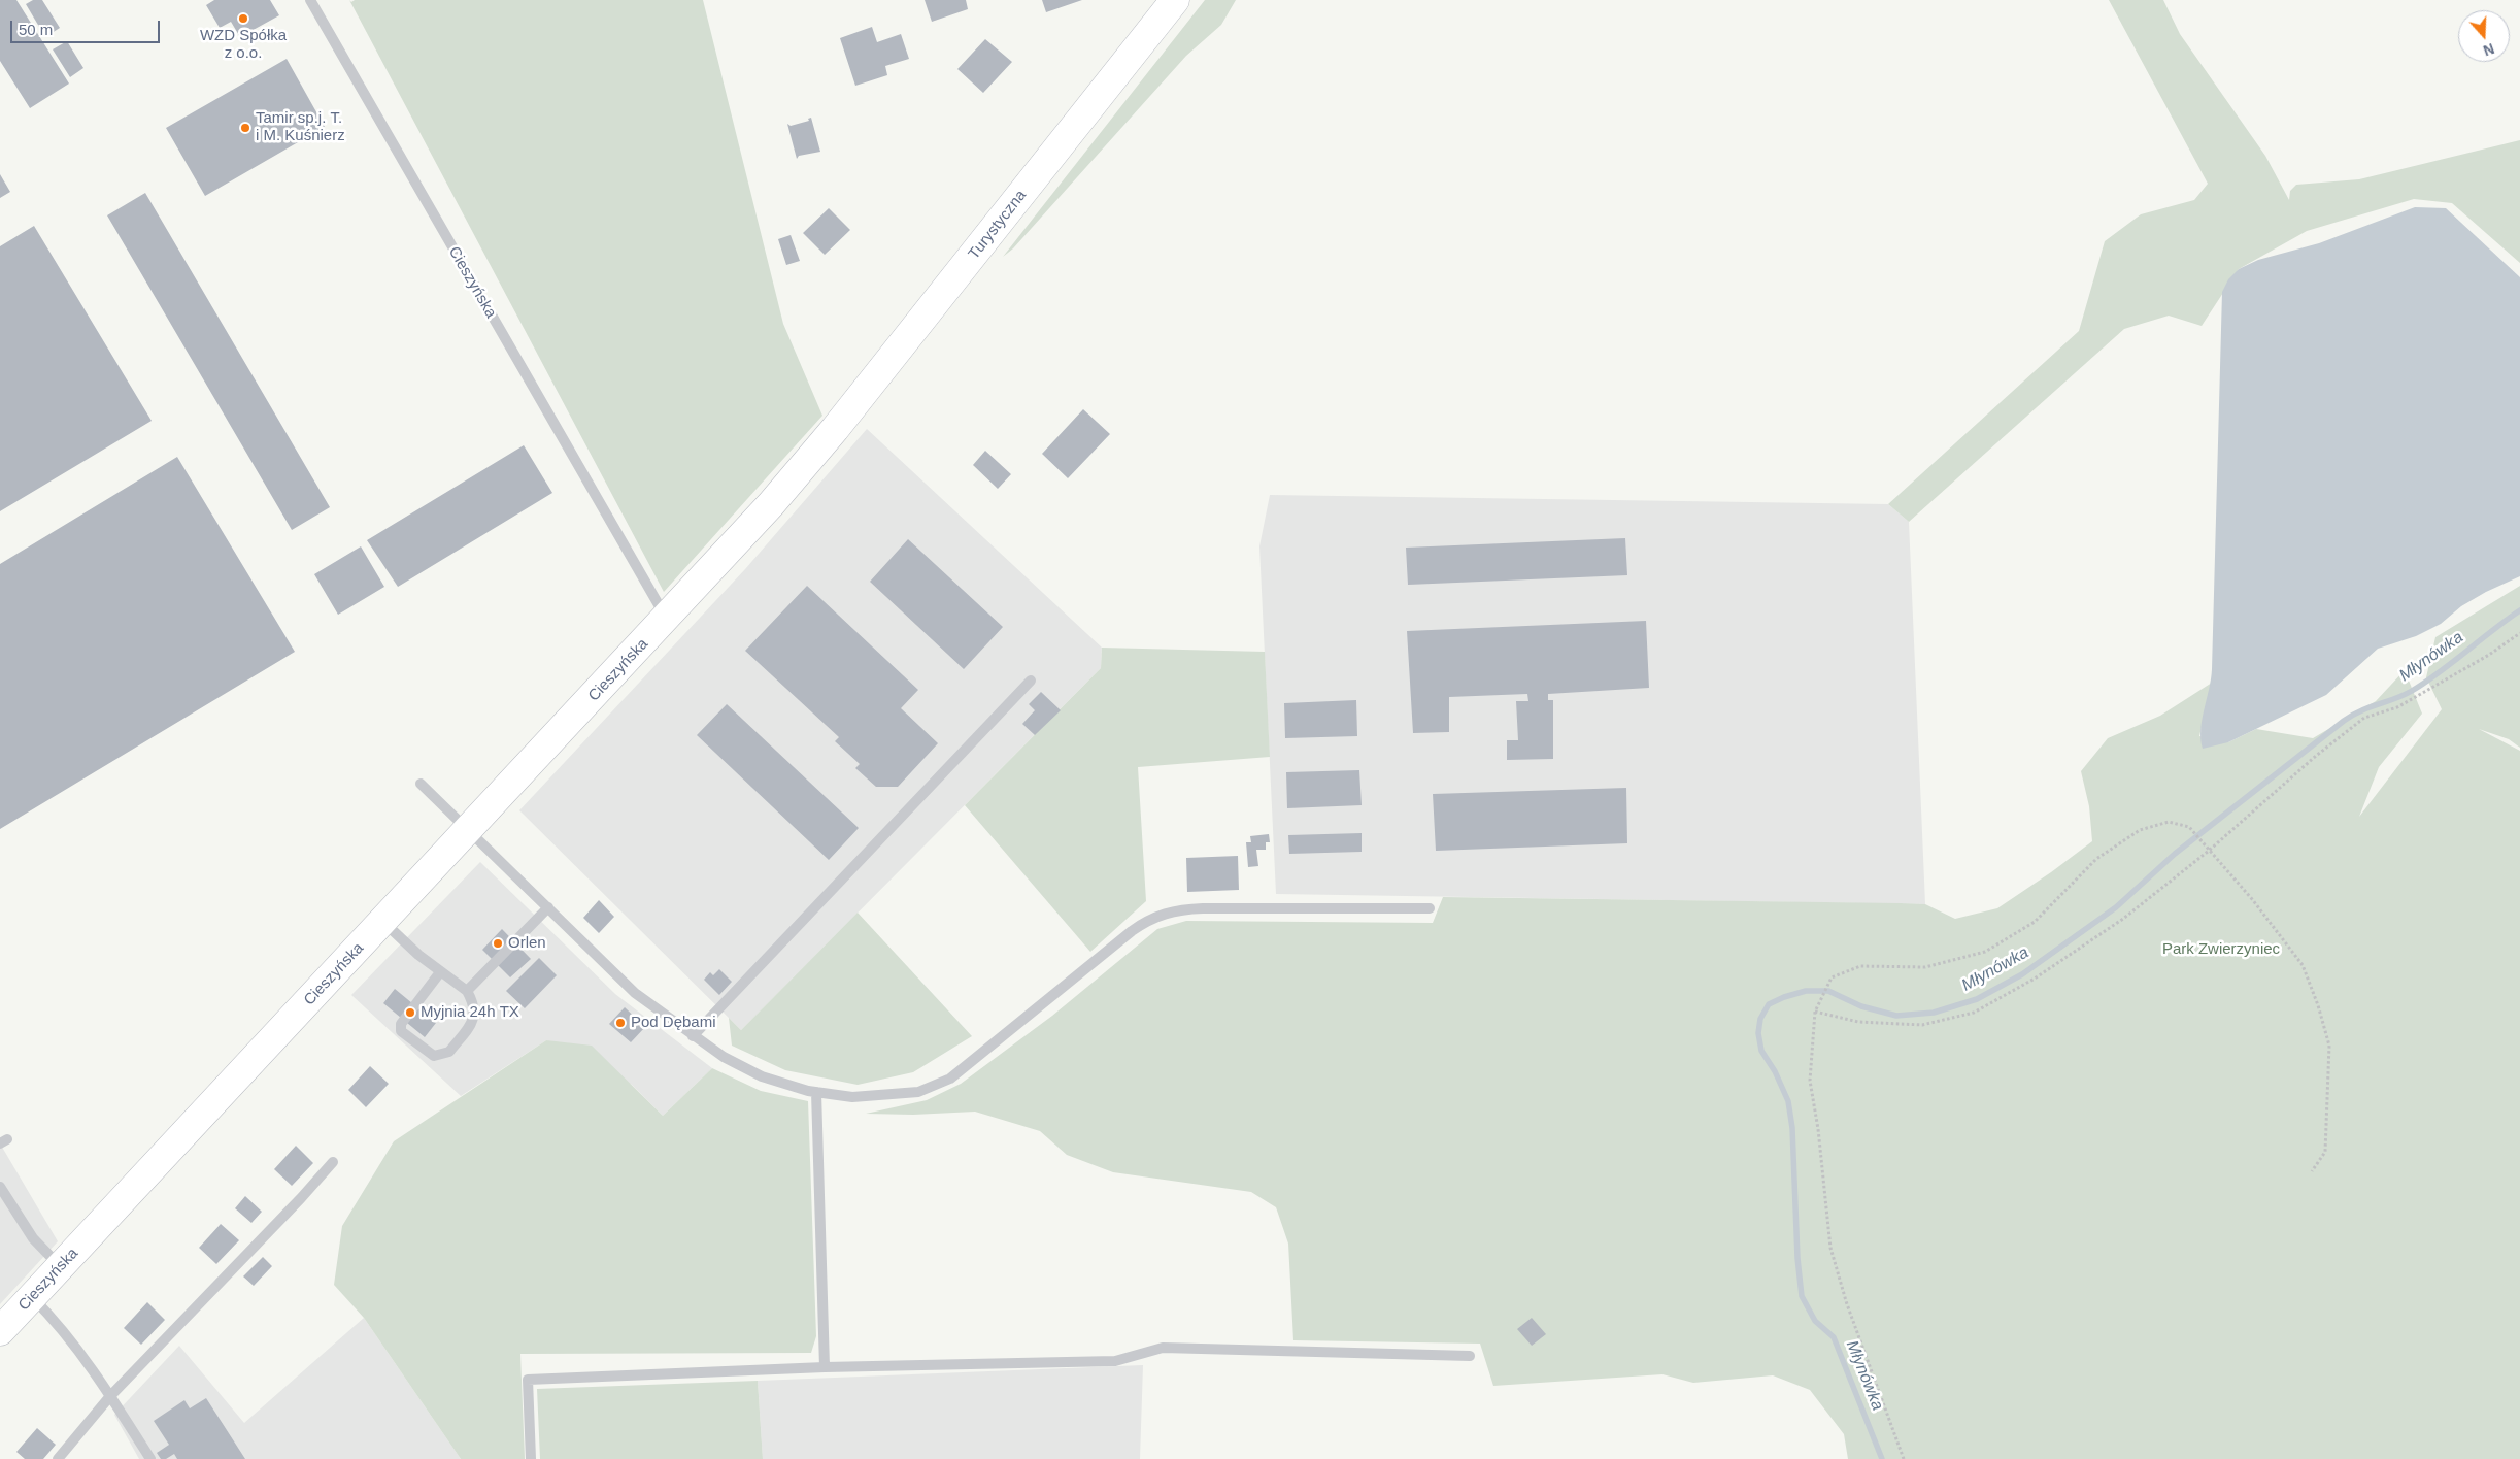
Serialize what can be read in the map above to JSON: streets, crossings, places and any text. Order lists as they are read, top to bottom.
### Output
{
  "streets": {
    "main road": ["Turystyczna", "Cieszyńska"]
  },
  "crossings": [
    ["Turystyczna", "Cieszyńska"]
  ],
  "water": ["Młynówka"],
  "parks": ["Park Zwierzyniec"],
  "places": [
    "WZD Spółka z o.o.",
    "Tamir sp.j. T. i M. Kuśnierz",
    "Orlen",
    "Myjnia 24h TX",
    "Pod Dębami"
  ],
  "scale_bar": "50 m",
  "north": "bottom"
}
